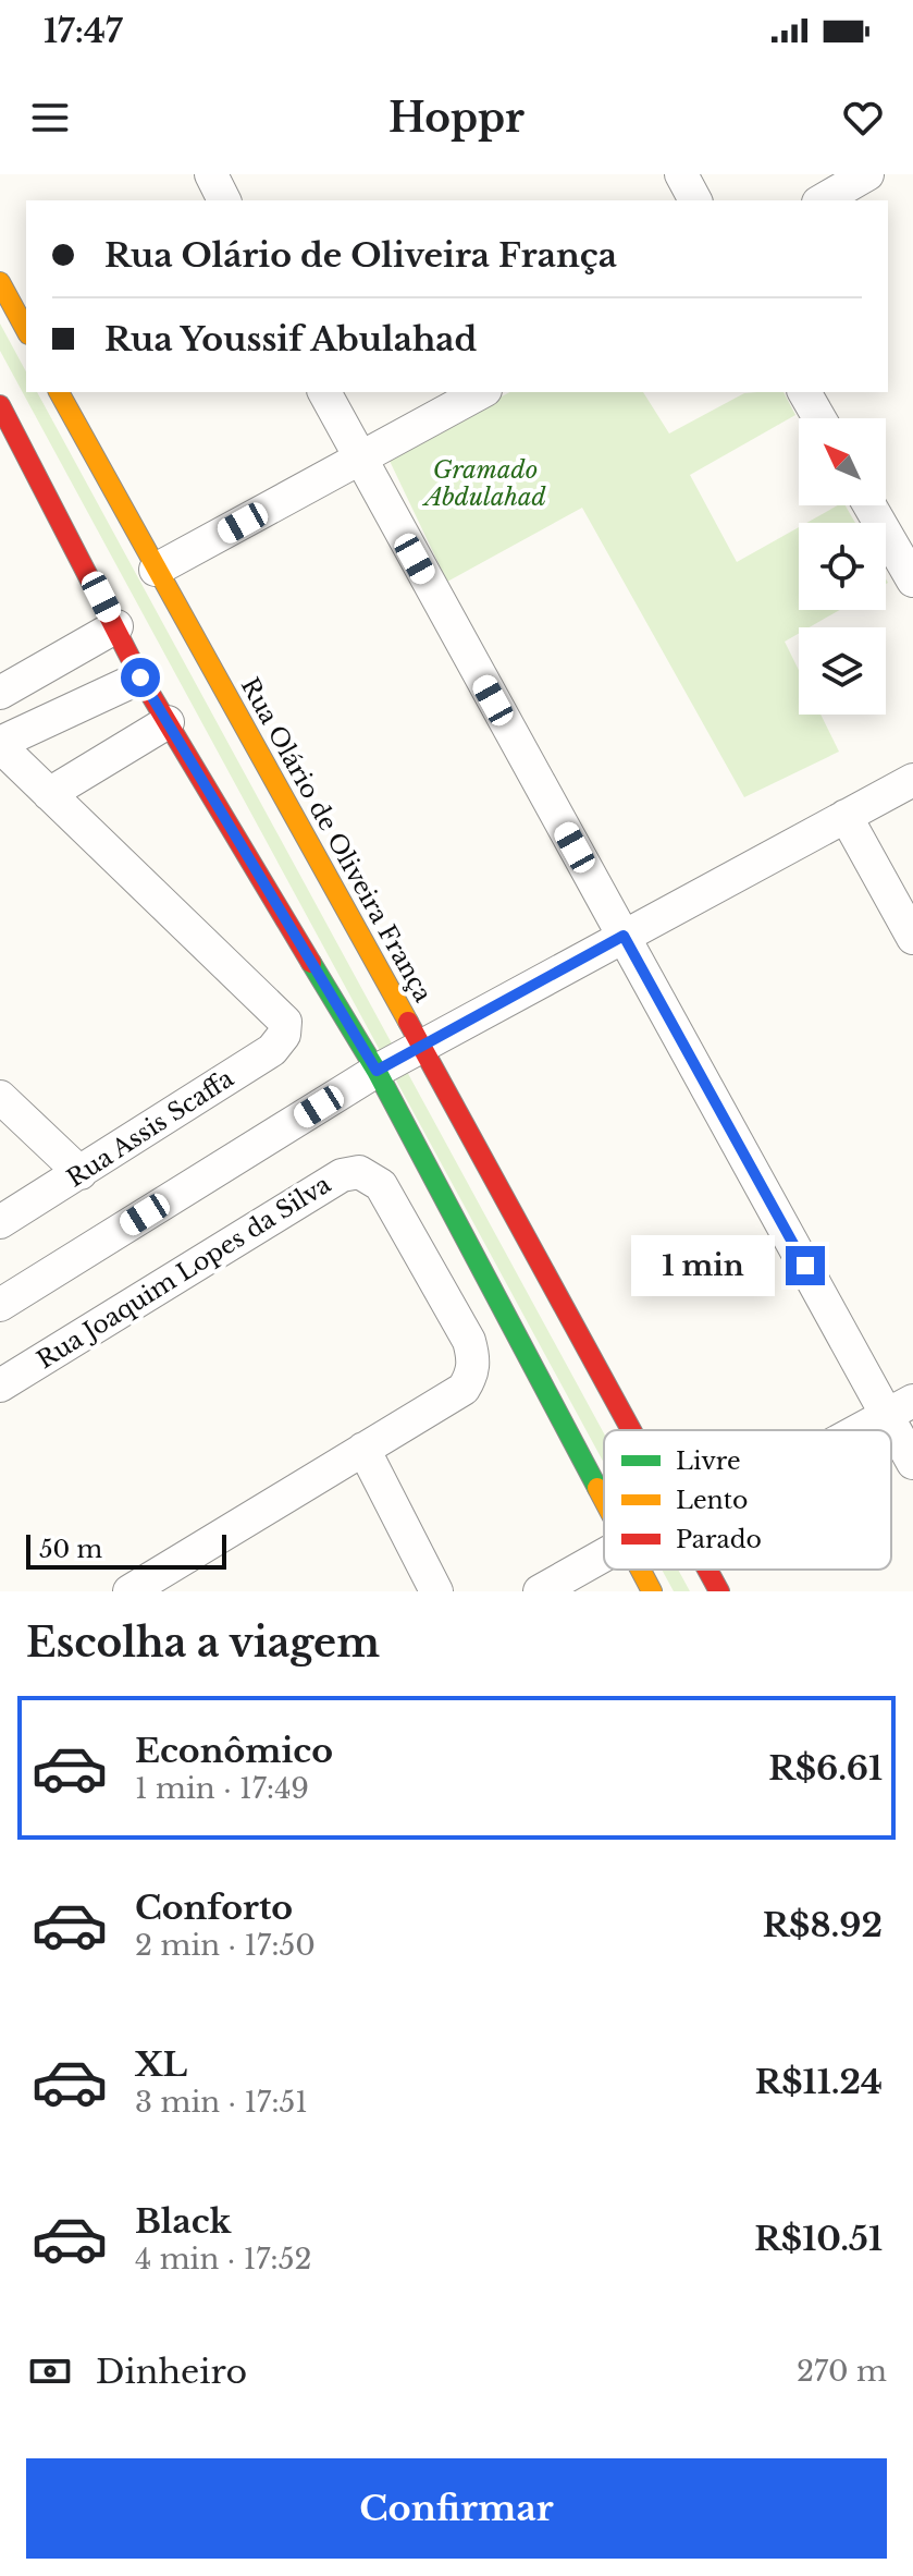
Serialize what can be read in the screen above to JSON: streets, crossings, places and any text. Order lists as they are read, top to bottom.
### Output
{
  "streets": {
    "street": ["Rua Olário de Oliveira França", "Rua Assis Scaffa", "Rua Joaquim Lopes da Silva"]
  },
  "parks": ["Gramado Abdulahad"],
  "legend": ["Livre", "Lento", "Parado"],
  "scale_bar": "50 m",
  "north": "top left",
  "page": {
    "status": "17:47",
    "header": "Hoppr",
    "banner": ["Rua Olário de Oliveira França", "Rua Youssif Abulahad"],
    "bubble": "1 min",
    "scale": "50 m",
    "heading": "Escolha a viagem",
    "list": [
      {
        "name": "Econômico",
        "note": "1 min · 17:49",
        "value": "R$6.61"
      },
      {
        "name": "Conforto",
        "note": "2 min · 17:50",
        "value": "R$8.92"
      },
      {
        "name": "XL",
        "note": "3 min · 17:51",
        "value": "R$11.24"
      },
      {
        "name": "Black",
        "note": "4 min · 17:52",
        "value": "R$10.51"
      }
    ],
    "pay": ["Dinheiro", "270 m"],
    "buttons": "Confirmar"
  }
}
